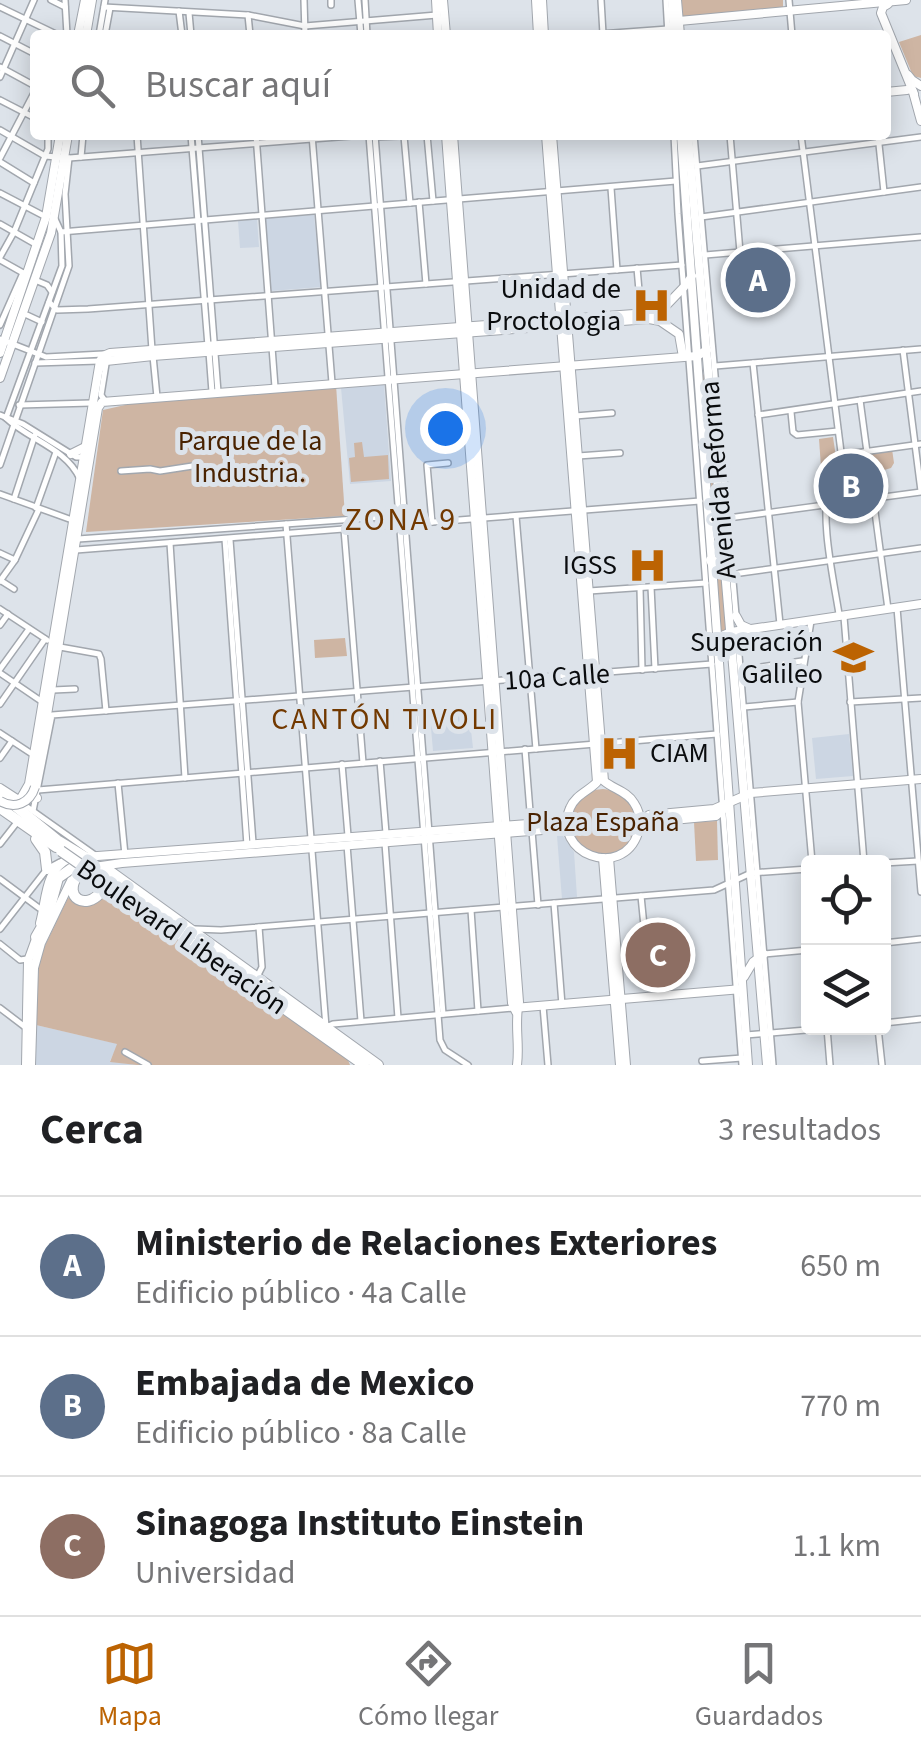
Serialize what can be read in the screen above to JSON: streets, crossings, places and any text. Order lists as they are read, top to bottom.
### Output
{
  "streets": {
    "highway": ["Boulevard Liberación"],
    "main road": ["Avenida Reforma"],
    "street": ["10a Calle"]
  },
  "districts": ["ZONA 9", "CANTÓN TIVOLI"],
  "parks": ["Parque de la Industria.", "Plaza España"],
  "places": {
    "hospital": ["Unidad de Proctologia", "IGSS", "CIAM"],
    "school or university": ["Superación Galileo"]
  },
  "page": {
    "search": "Buscar aquí",
    "pins": ["A", "B", "C"],
    "heading": ["Cerca", "3 resultados"],
    "list": [
      {
        "mark": "A",
        "name": "Ministerio de Relaciones Exteriores",
        "note": "Edificio público · 4a Calle",
        "value": "650 m"
      },
      {
        "mark": "B",
        "name": "Embajada de Mexico",
        "note": "Edificio público · 8a Calle",
        "value": "770 m"
      },
      {
        "mark": "C",
        "name": "Sinagoga Instituto Einstein",
        "note": "Universidad",
        "value": "1.1 km"
      }
    ],
    "nav": ["Mapa", "Cómo llegar", "Guardados"]
  }
}
